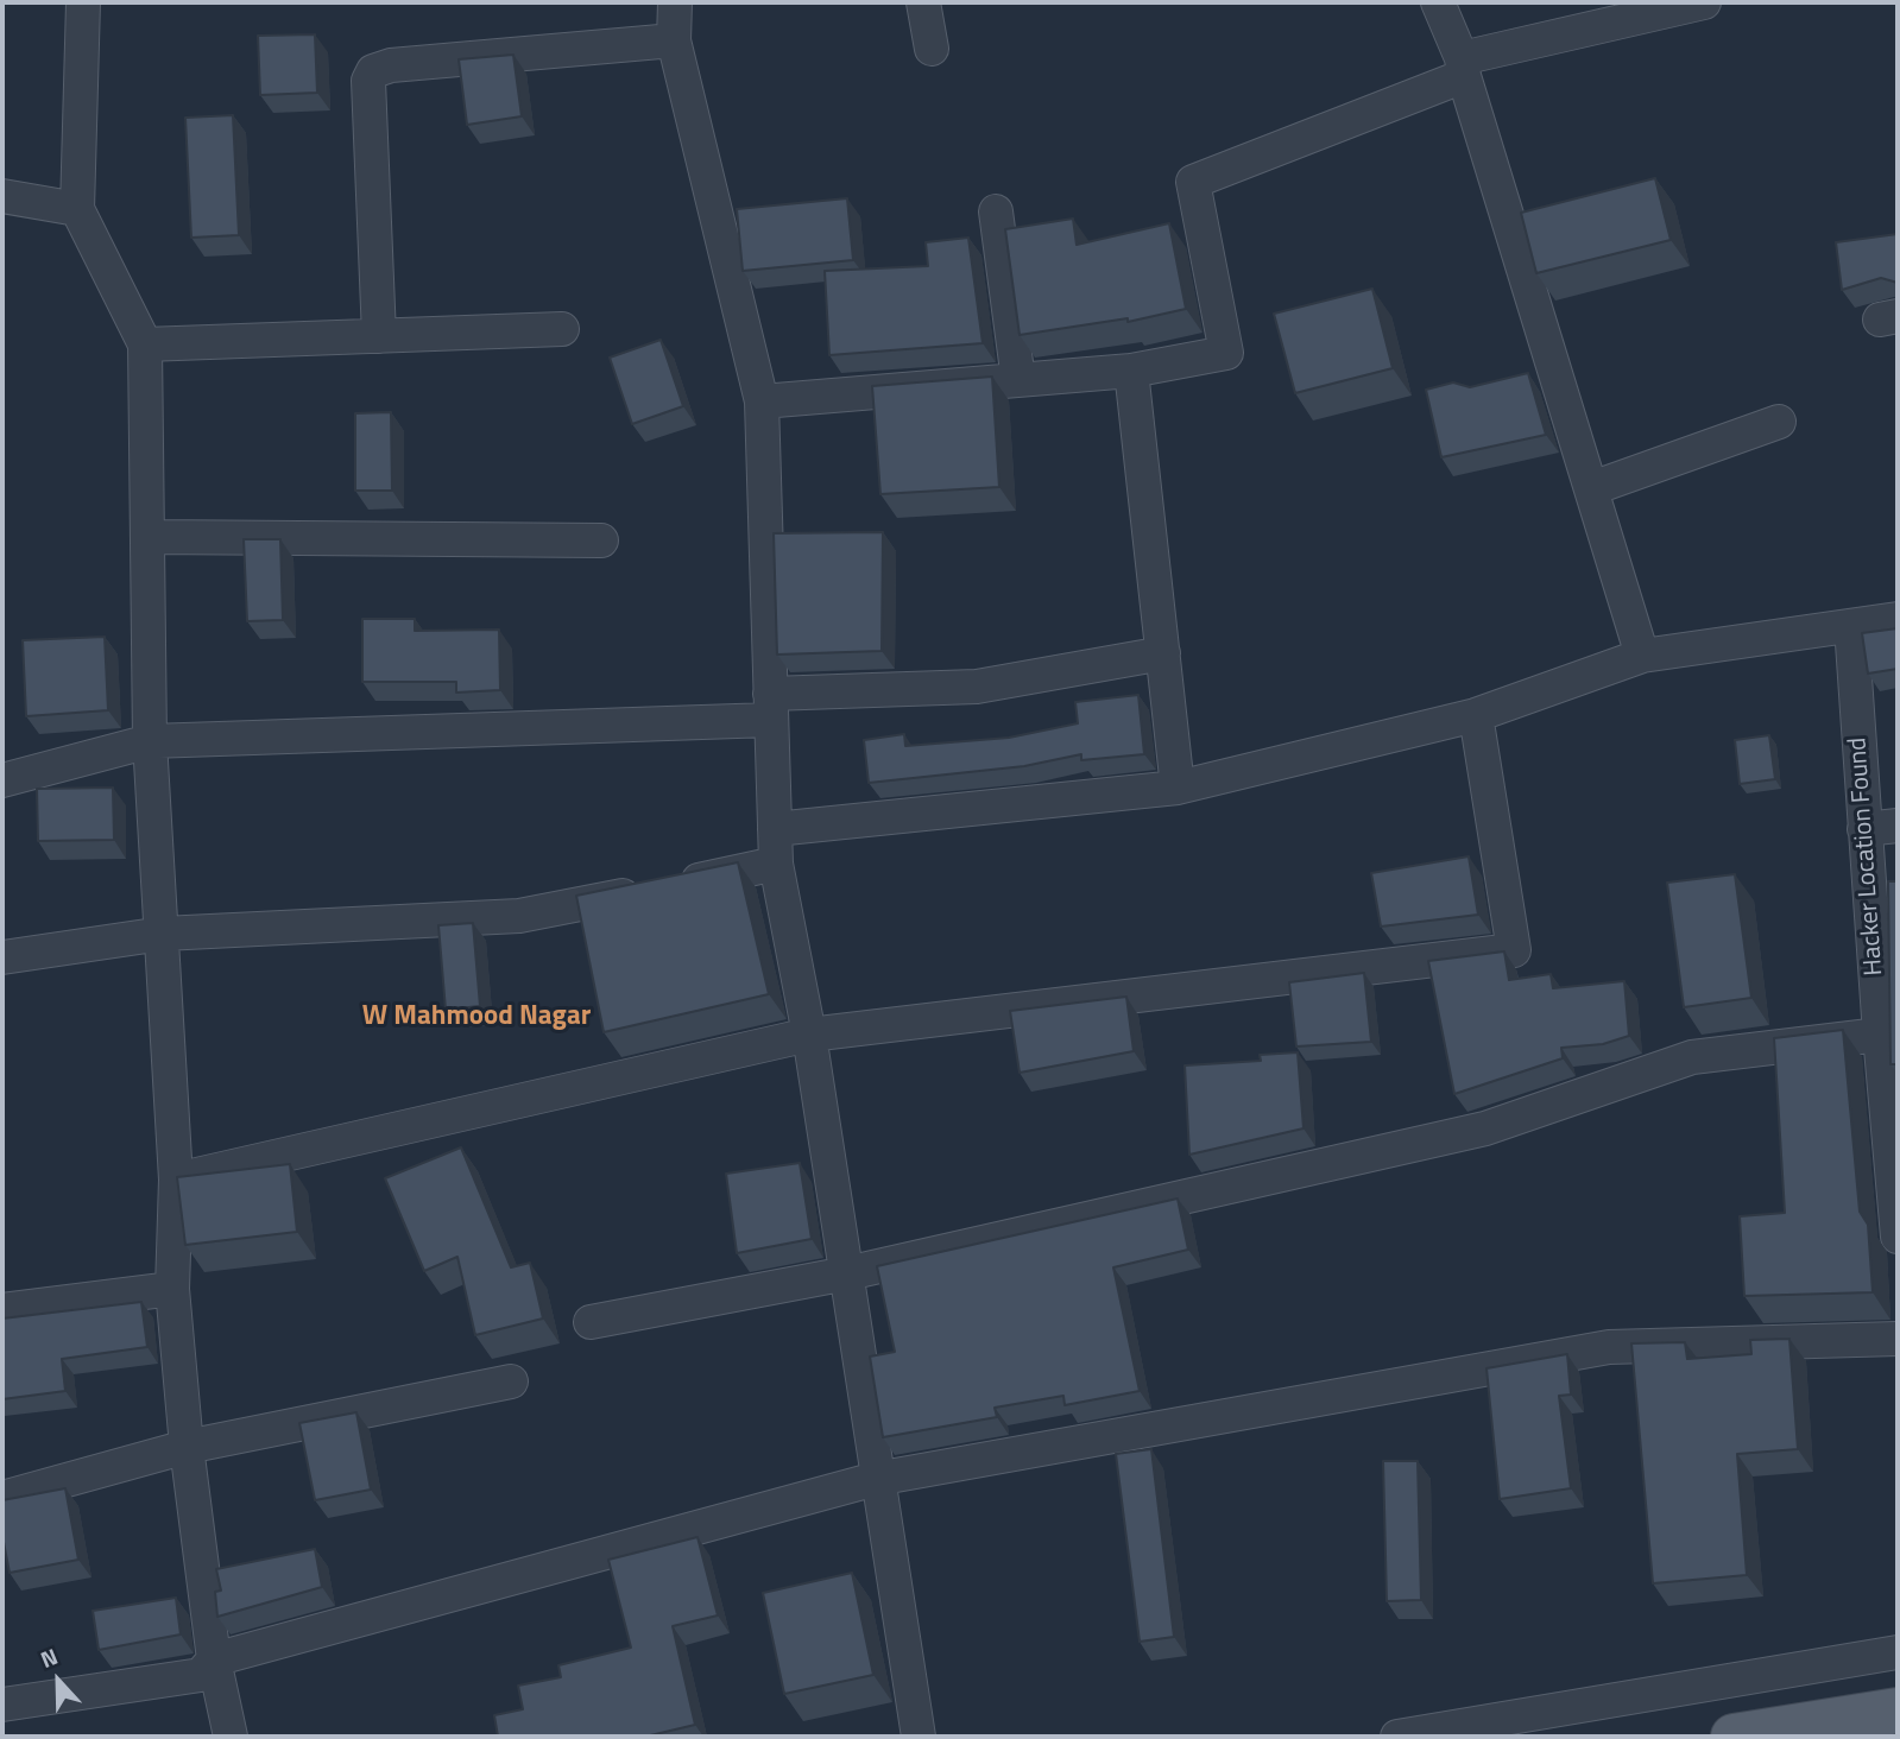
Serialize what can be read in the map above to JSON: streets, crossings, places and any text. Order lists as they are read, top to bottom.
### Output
{
  "streets": {
    "street": ["Hacker Location Found"]
  },
  "districts": ["W Mahmood Nagar"],
  "north": "top"
}
